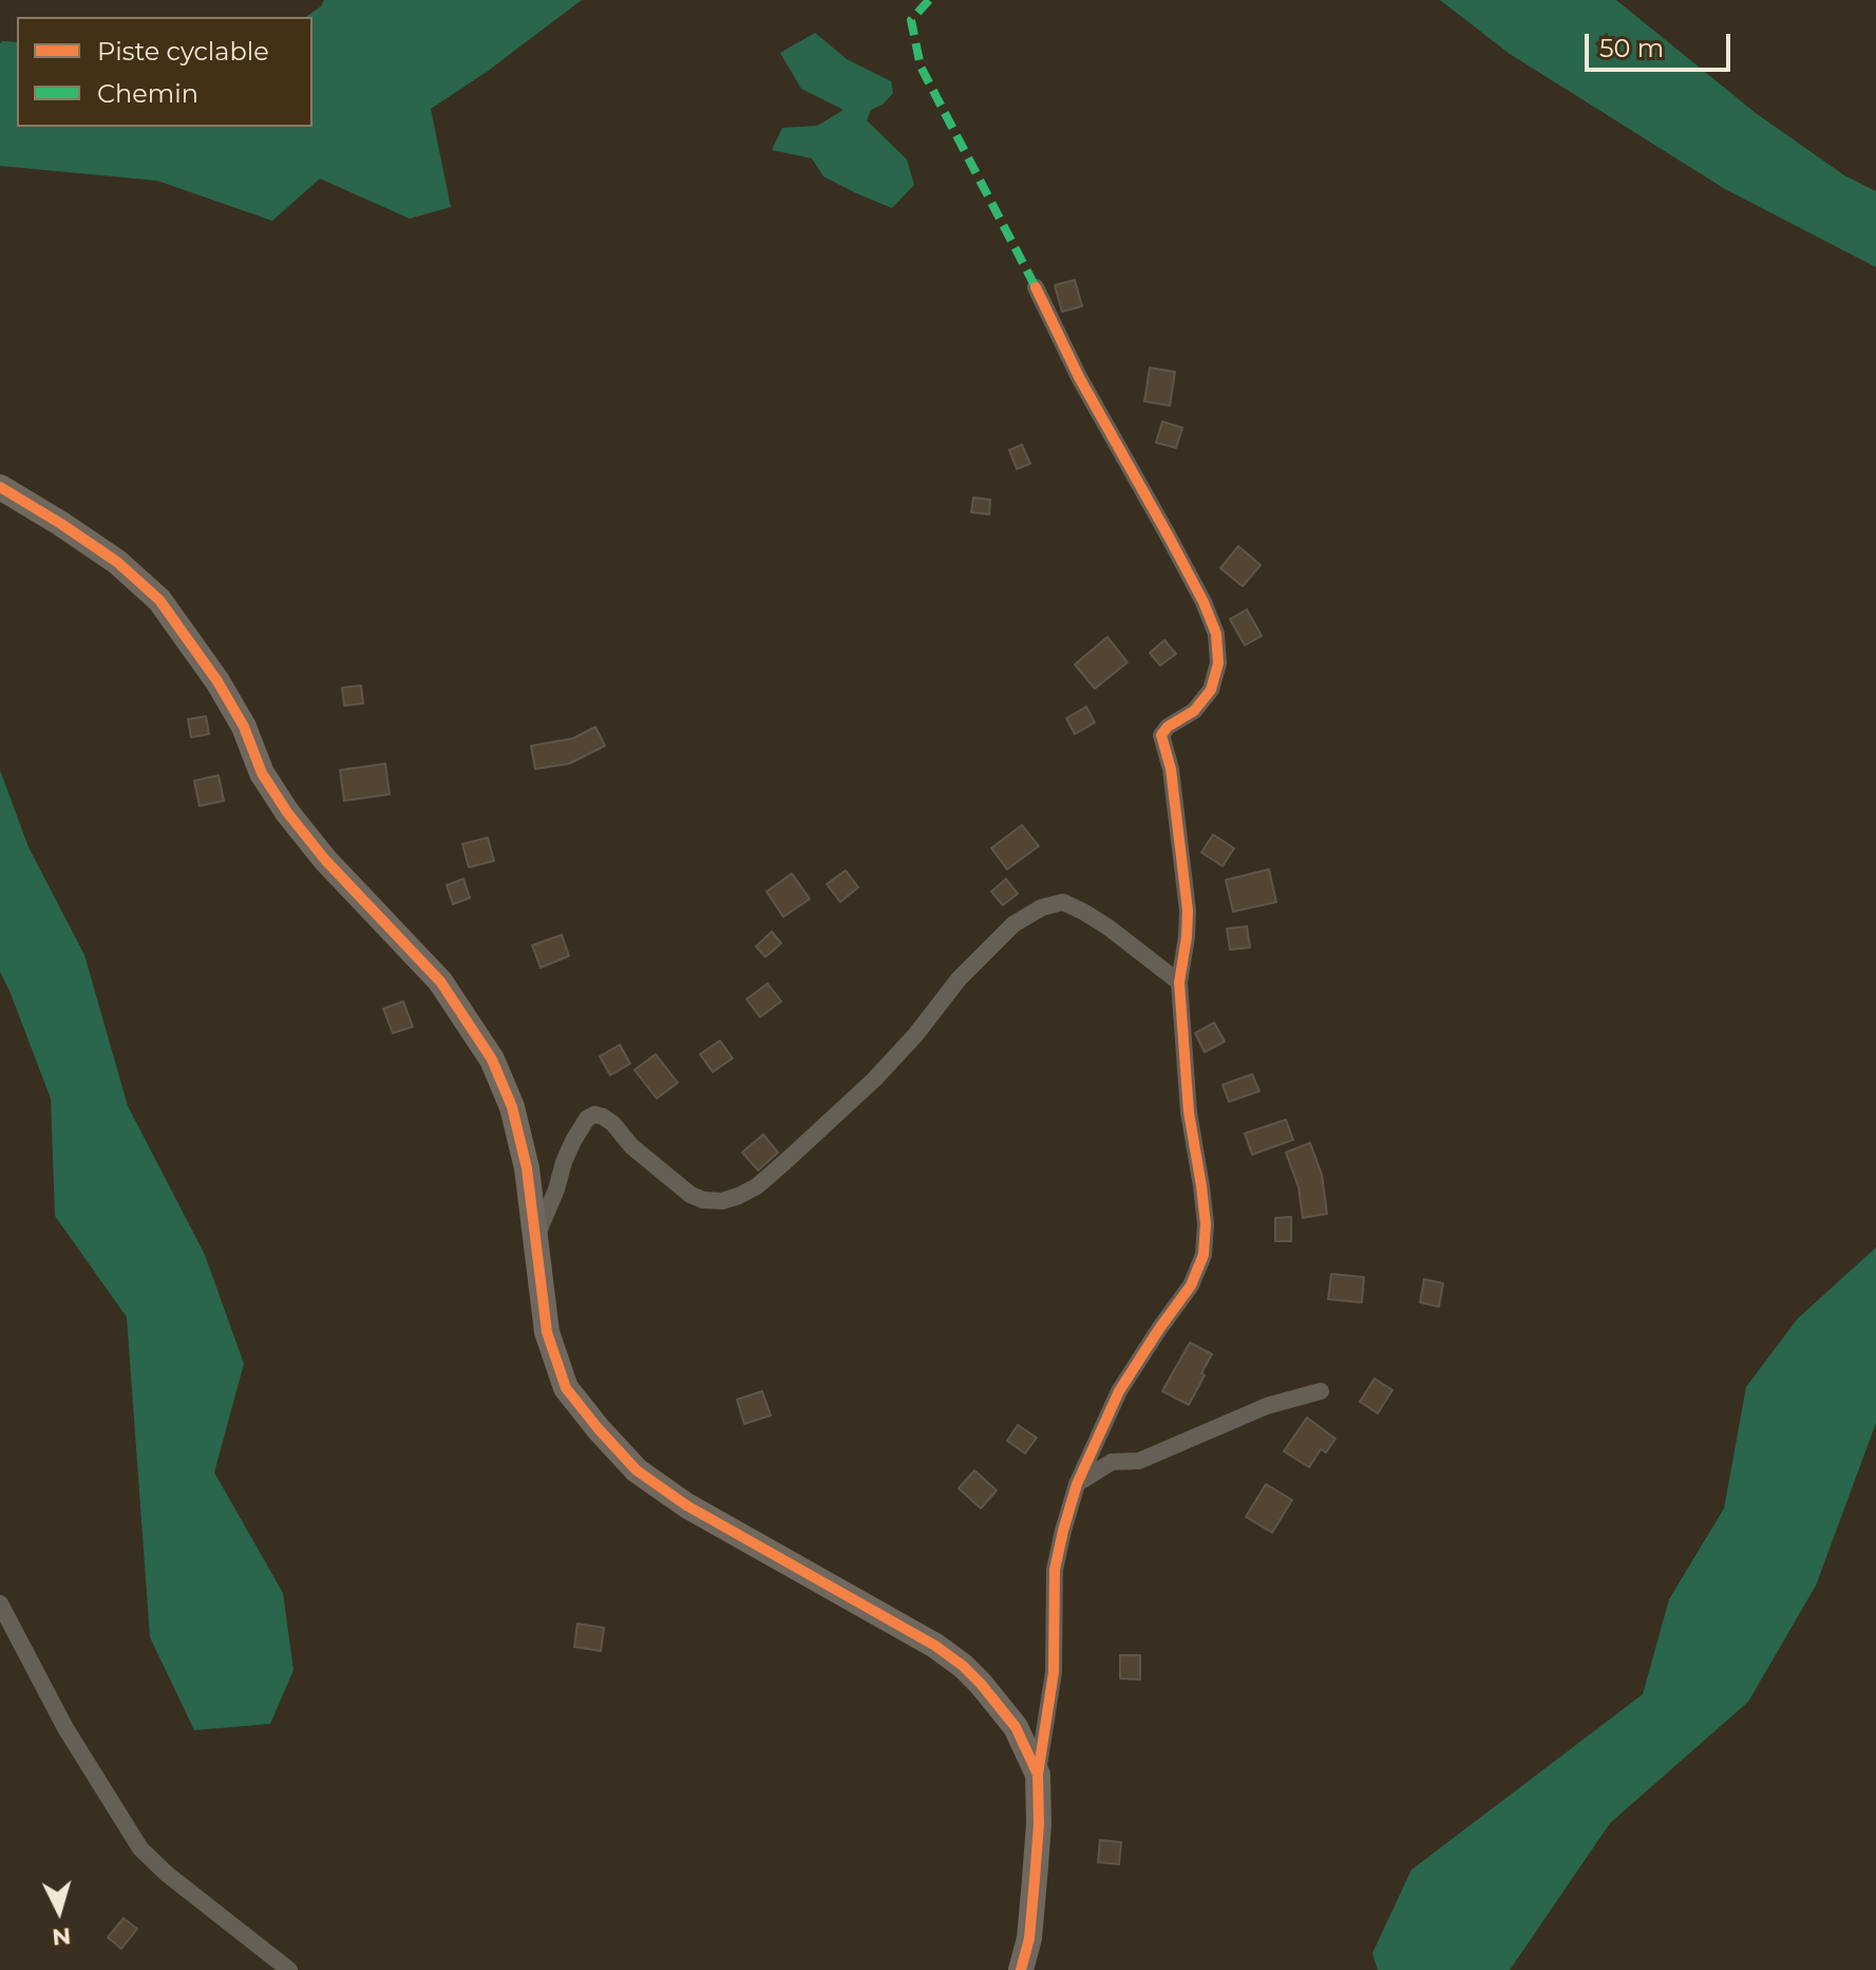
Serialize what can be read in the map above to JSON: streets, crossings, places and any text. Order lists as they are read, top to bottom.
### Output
{
  "legend": ["Piste cyclable", "Chemin"],
  "scale_bar": "50 m",
  "north": "bottom"
}
